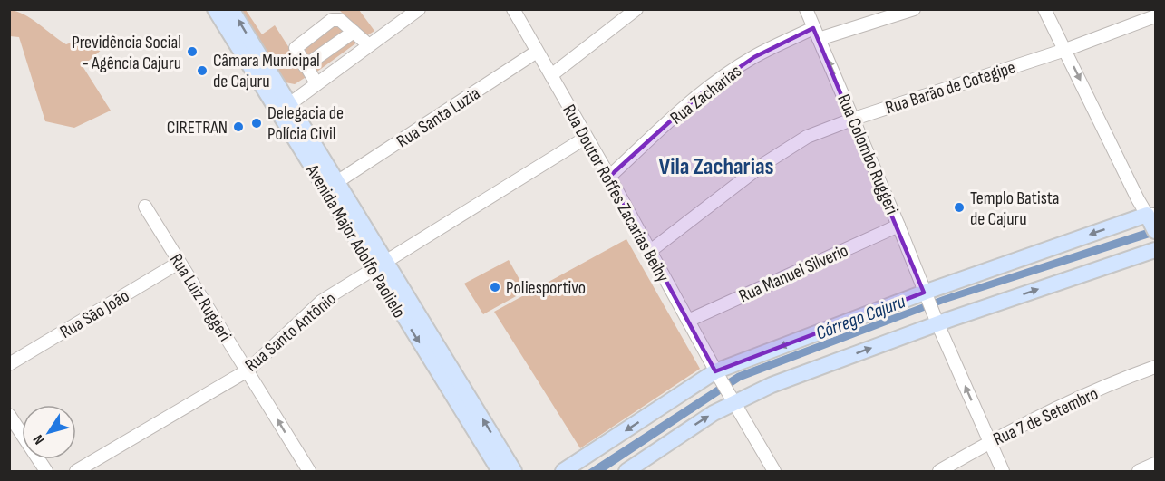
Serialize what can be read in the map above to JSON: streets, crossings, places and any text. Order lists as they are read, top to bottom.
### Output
{
  "streets": {
    "main road": ["Avenida Major Adolfo Paolielo"],
    "street": [
      "Rua Barão de Cotegipe",
      "Rua Zacharias",
      "Rua Santa Luzia",
      "Rua Colombo Ruggeri",
      "Rua Doutor Roffes Zacarias Beihy",
      "Rua Manuel Silverio",
      "Rua Luiz Ruggeri",
      "Rua São João",
      "Rua Santo Antônio",
      "Rua 7 de Setembro"
    ]
  },
  "crossings": [
    ["Rua Barão de Cotegipe", "Rua Colombo Ruggeri"],
    ["Rua Barão de Cotegipe", "Rua Doutor Roffes Zacarias Beihy"],
    ["Rua Zacharias", "Rua Colombo Ruggeri"],
    ["Rua Zacharias", "Rua Doutor Roffes Zacarias Beihy"],
    ["Rua Santa Luzia", "Rua Doutor Roffes Zacarias Beihy"],
    ["Rua Santa Luzia", "Avenida Major Adolfo Paolielo"],
    ["Rua Colombo Ruggeri", "Rua Manuel Silverio"],
    ["Rua Colombo Ruggeri", "Rua 7 de Setembro"],
    ["Rua Doutor Roffes Zacarias Beihy", "Rua Manuel Silverio"],
    ["Rua Doutor Roffes Zacarias Beihy", "Rua Santo Antônio"],
    ["Avenida Major Adolfo Paolielo", "Rua Santo Antônio"],
    ["Rua Luiz Ruggeri", "Rua São João"],
    ["Rua Luiz Ruggeri", "Rua Santo Antônio"]
  ],
  "one_way": ["Rua Colombo Ruggeri", "Rua Luiz Ruggeri"],
  "districts": ["Vila Zacharias"],
  "water": ["Córrego Cajuru"],
  "places": [
    "Previdência Social - Agência Cajuru",
    "Câmara Municipal de Cajuru",
    "Delegacia de Polícia Civil",
    "CIRETRAN",
    "Templo Batista de Cajuru",
    "Poliesportivo"
  ],
  "north": "bottom left"
}
